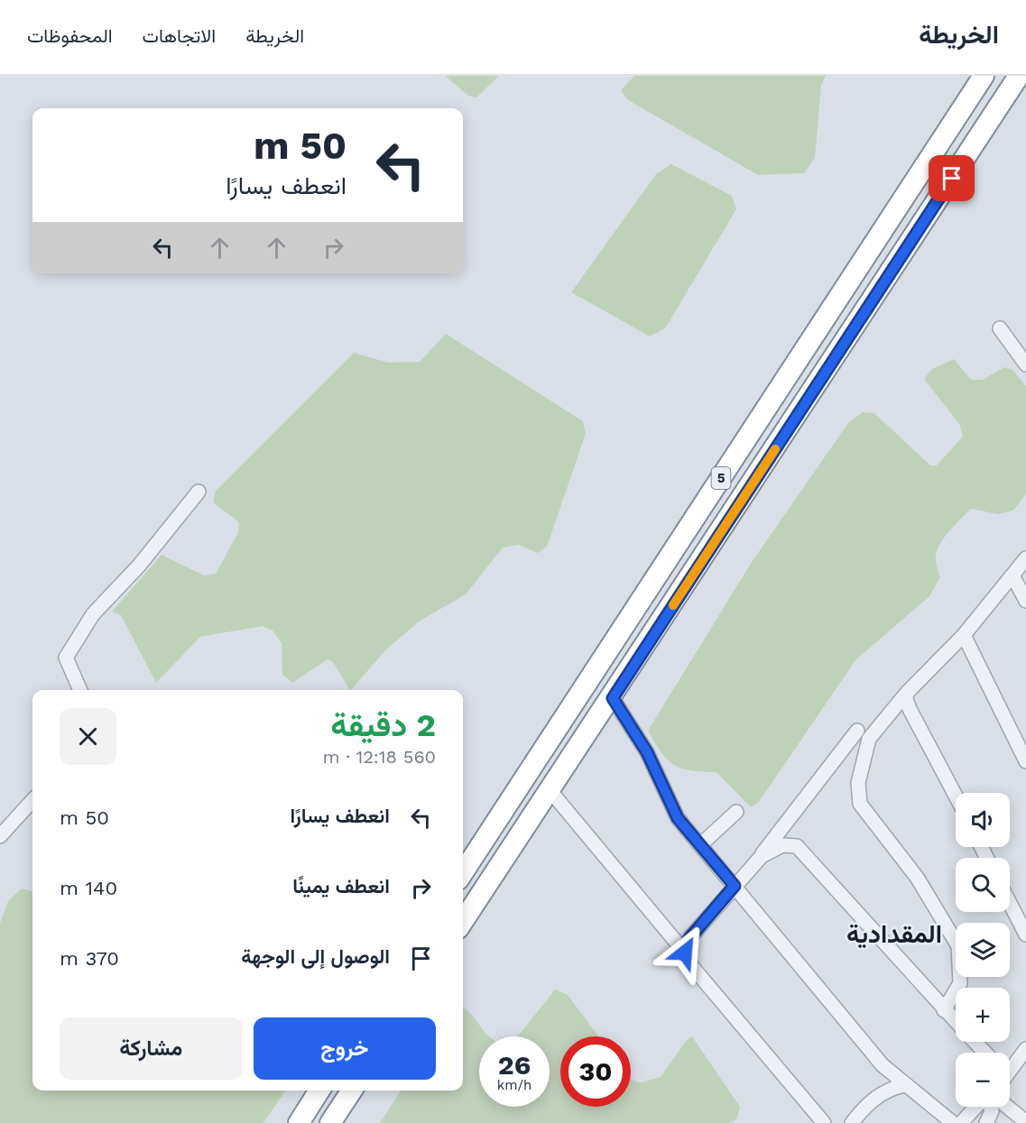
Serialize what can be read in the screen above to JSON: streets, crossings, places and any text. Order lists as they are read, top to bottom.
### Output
{
  "streets": {
    "highway": ["5"]
  },
  "districts": ["المقدادیة"],
  "page": {
    "header": "الخريطة",
    "nav": ["الخريطة", "الاتجاهات", "المحفوظات"],
    "turn": ["50 m", "انعطف يسارًا"],
    "heading": ["2 دقيقة", "560 m · 12:18"],
    "list": [
      {
        "name": "انعطف يسارًا",
        "value": "50 m"
      },
      {
        "name": "انعطف يمينًا",
        "value": "140 m"
      },
      {
        "name": "الوصول إلى الوجهة",
        "value": "370 m"
      }
    ],
    "map_buttons": ["+", "−"],
    "buttons": ["خروج", "مشاركة"],
    "speed": "26 km/h",
    "limit": "30"
  }
}
